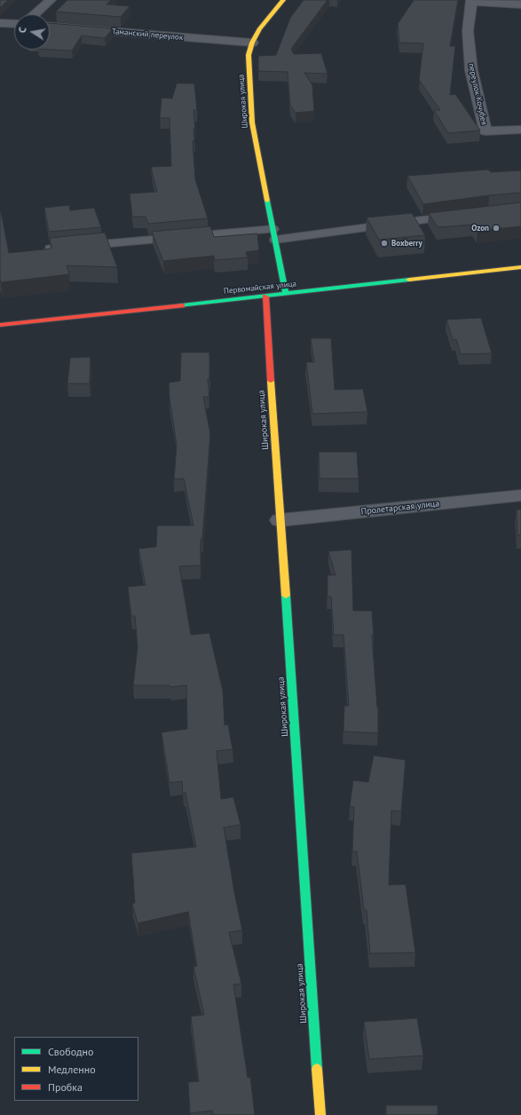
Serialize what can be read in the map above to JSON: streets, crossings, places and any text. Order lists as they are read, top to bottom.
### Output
{
  "streets": {
    "street": [
      "Таманский переулок",
      "переулок Кочубея",
      "Широкая улица",
      "Первомайская улица",
      "Пролетарская улица"
    ]
  },
  "crossings": [
    ["Таманский переулок", "Широкая улица"],
    ["Широкая улица", "Первомайская улица"],
    ["Широкая улица", "Пролетарская улица"]
  ],
  "places": ["Ozon", "Boxberry"],
  "legend": ["Свободно", "Медленно", "Пробка"],
  "north": "left"
}
